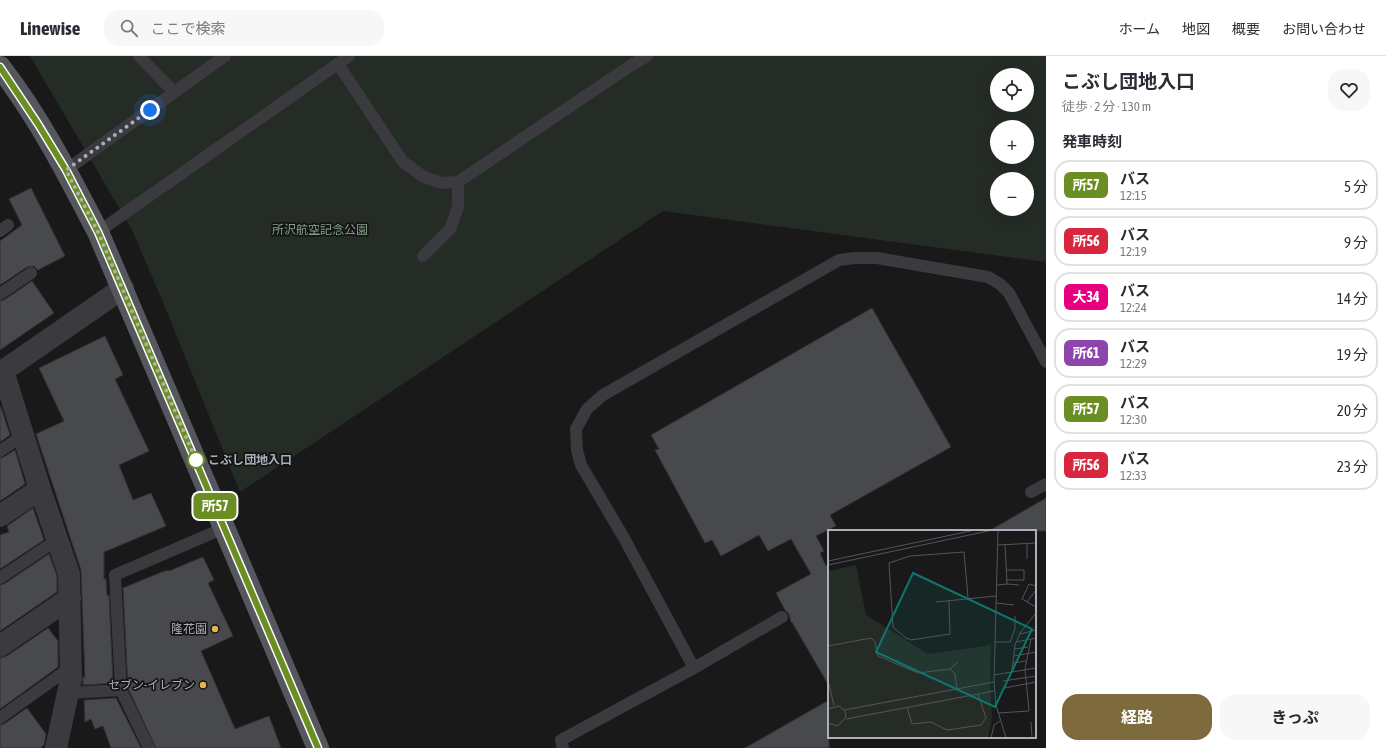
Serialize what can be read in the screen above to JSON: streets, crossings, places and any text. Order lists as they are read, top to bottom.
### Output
{
  "parks": ["所沢航空記念公園"],
  "places": ["こぶし団地入口", "隆花園", "セブン-イレブン"],
  "lines": ["bus line 所57"],
  "page": {
    "header": "Linewise",
    "search": "ここで検索",
    "nav": [
      "ホーム",
      "地図",
      "概要",
      "お問い合わせ"
    ],
    "on_map": "所57",
    "heading": [
      ["こぶし団地入口", "徒歩 · 2 分 · 130 m"],
      "発車時刻"
    ],
    "map_buttons": ["+", "−"],
    "list": [
      {
        "mark": "所57",
        "name": "バス",
        "note": "12:15",
        "value": "5 分"
      },
      {
        "mark": "所56",
        "name": "バス",
        "note": "12:19",
        "value": "9 分"
      },
      {
        "mark": "大34",
        "name": "バス",
        "note": "12:24",
        "value": "14 分"
      },
      {
        "mark": "所61",
        "name": "バス",
        "note": "12:29",
        "value": "19 分"
      },
      {
        "mark": "所57",
        "name": "バス",
        "note": "12:30",
        "value": "20 分"
      },
      {
        "mark": "所56",
        "name": "バス",
        "note": "12:33",
        "value": "23 分"
      }
    ],
    "buttons": ["経路", "きっぷ"]
  }
}
